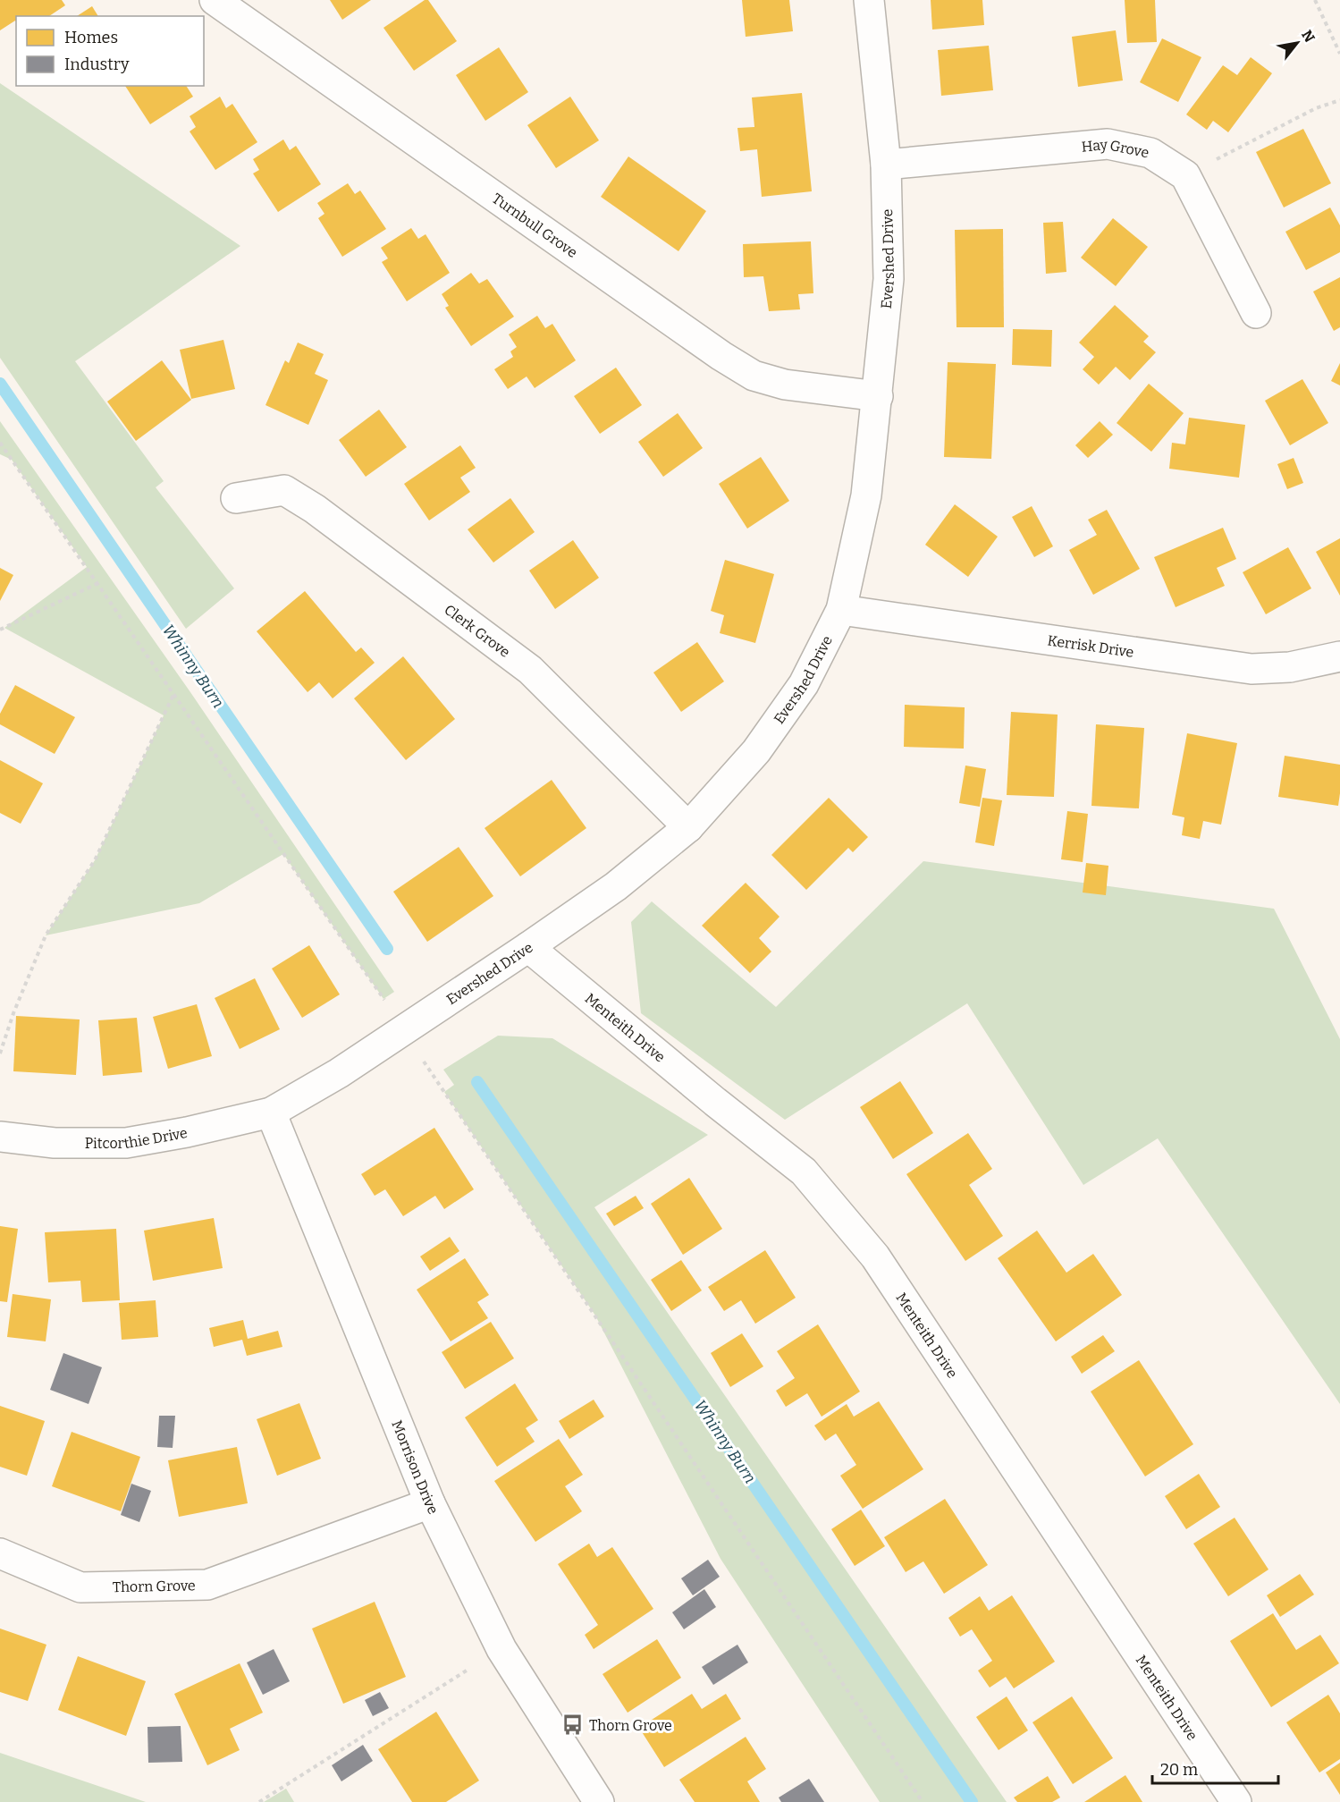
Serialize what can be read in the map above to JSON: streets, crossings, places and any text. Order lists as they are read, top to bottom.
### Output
{
  "streets": {
    "street": [
      "Hay Grove",
      "Turnbull Grove",
      "Evershed Drive",
      "Clerk Grove",
      "Kerrisk Drive",
      "Menteith Drive",
      "Pitcorthie Drive",
      "Morrison Drive",
      "Thorn Grove"
    ]
  },
  "crossings": [
    ["Hay Grove", "Evershed Drive"],
    ["Turnbull Grove", "Evershed Drive"],
    ["Evershed Drive", "Clerk Grove"],
    ["Evershed Drive", "Kerrisk Drive"],
    ["Evershed Drive", "Menteith Drive"],
    ["Evershed Drive", "Pitcorthie Drive"],
    ["Evershed Drive", "Morrison Drive"],
    ["Pitcorthie Drive", "Morrison Drive"],
    ["Morrison Drive", "Thorn Grove"]
  ],
  "water": ["Whinny Burn"],
  "places": {
    "bus stop": ["Thorn Grove"]
  },
  "legend": ["Homes", "Industry"],
  "scale_bar": "20 m",
  "north": "top right"
}
